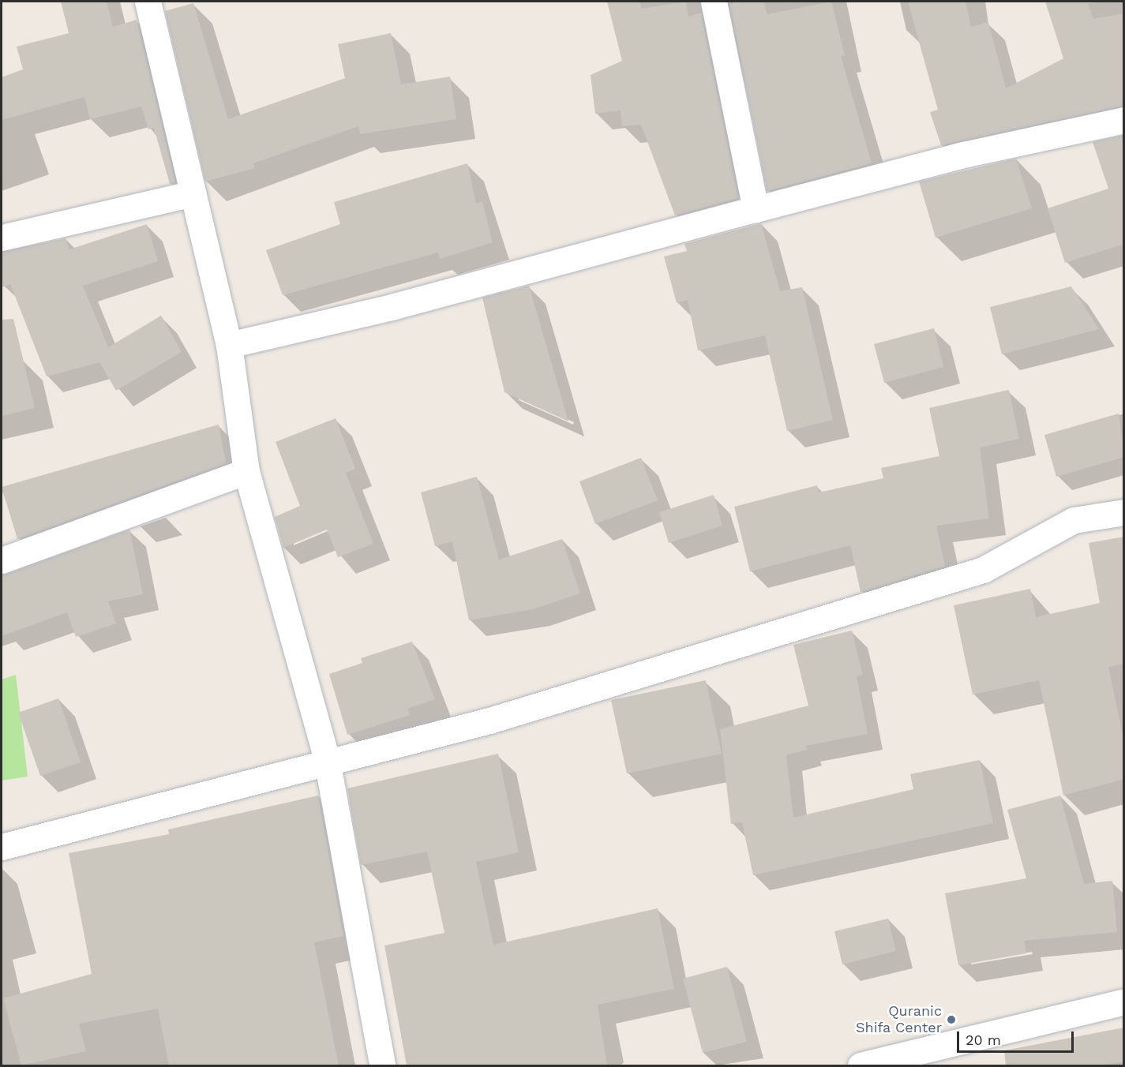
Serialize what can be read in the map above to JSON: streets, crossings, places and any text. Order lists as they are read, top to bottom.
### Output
{
  "places": ["Quranic Shifa Center"],
  "scale_bar": "20 m"
}
